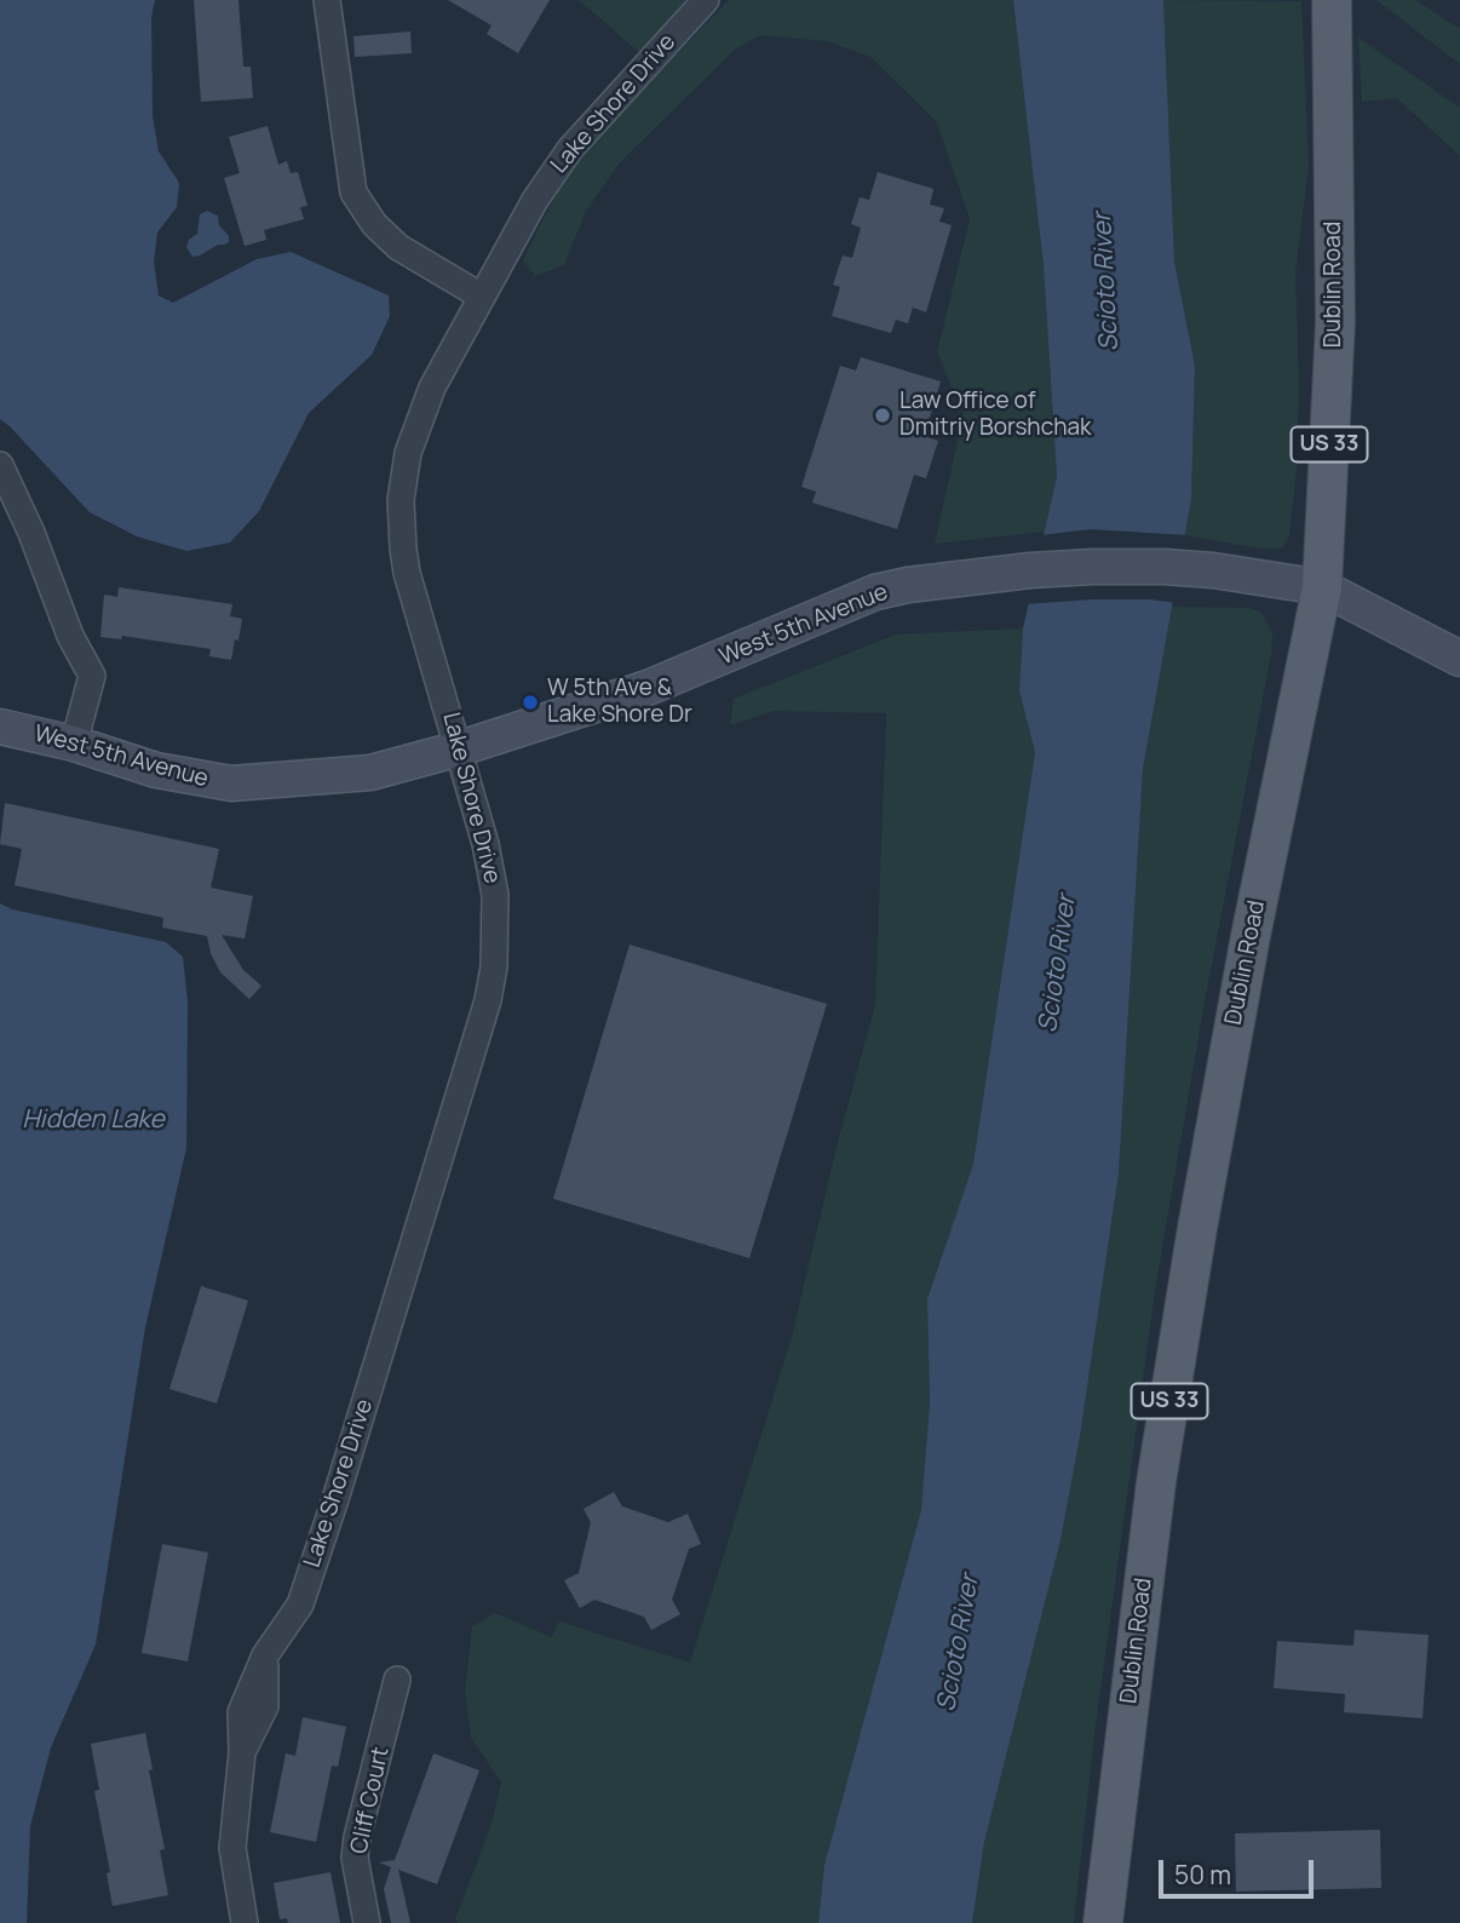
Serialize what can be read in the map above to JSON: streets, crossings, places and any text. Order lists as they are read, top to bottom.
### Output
{
  "streets": {
    "main road": ["Dublin Road", "US 33", "West 5th Avenue"],
    "street": ["Lake Shore Drive", "Cliff Court"]
  },
  "crossings": [
    ["Lake Shore Drive", "West 5th Avenue"],
    ["Dublin Road", "West 5th Avenue"]
  ],
  "water": ["Scioto River", "Hidden Lake"],
  "places": ["Law Office of Dmitriy Borshchak", "W 5th Ave & Lake Shore Dr"],
  "scale_bar": "50 m"
}
